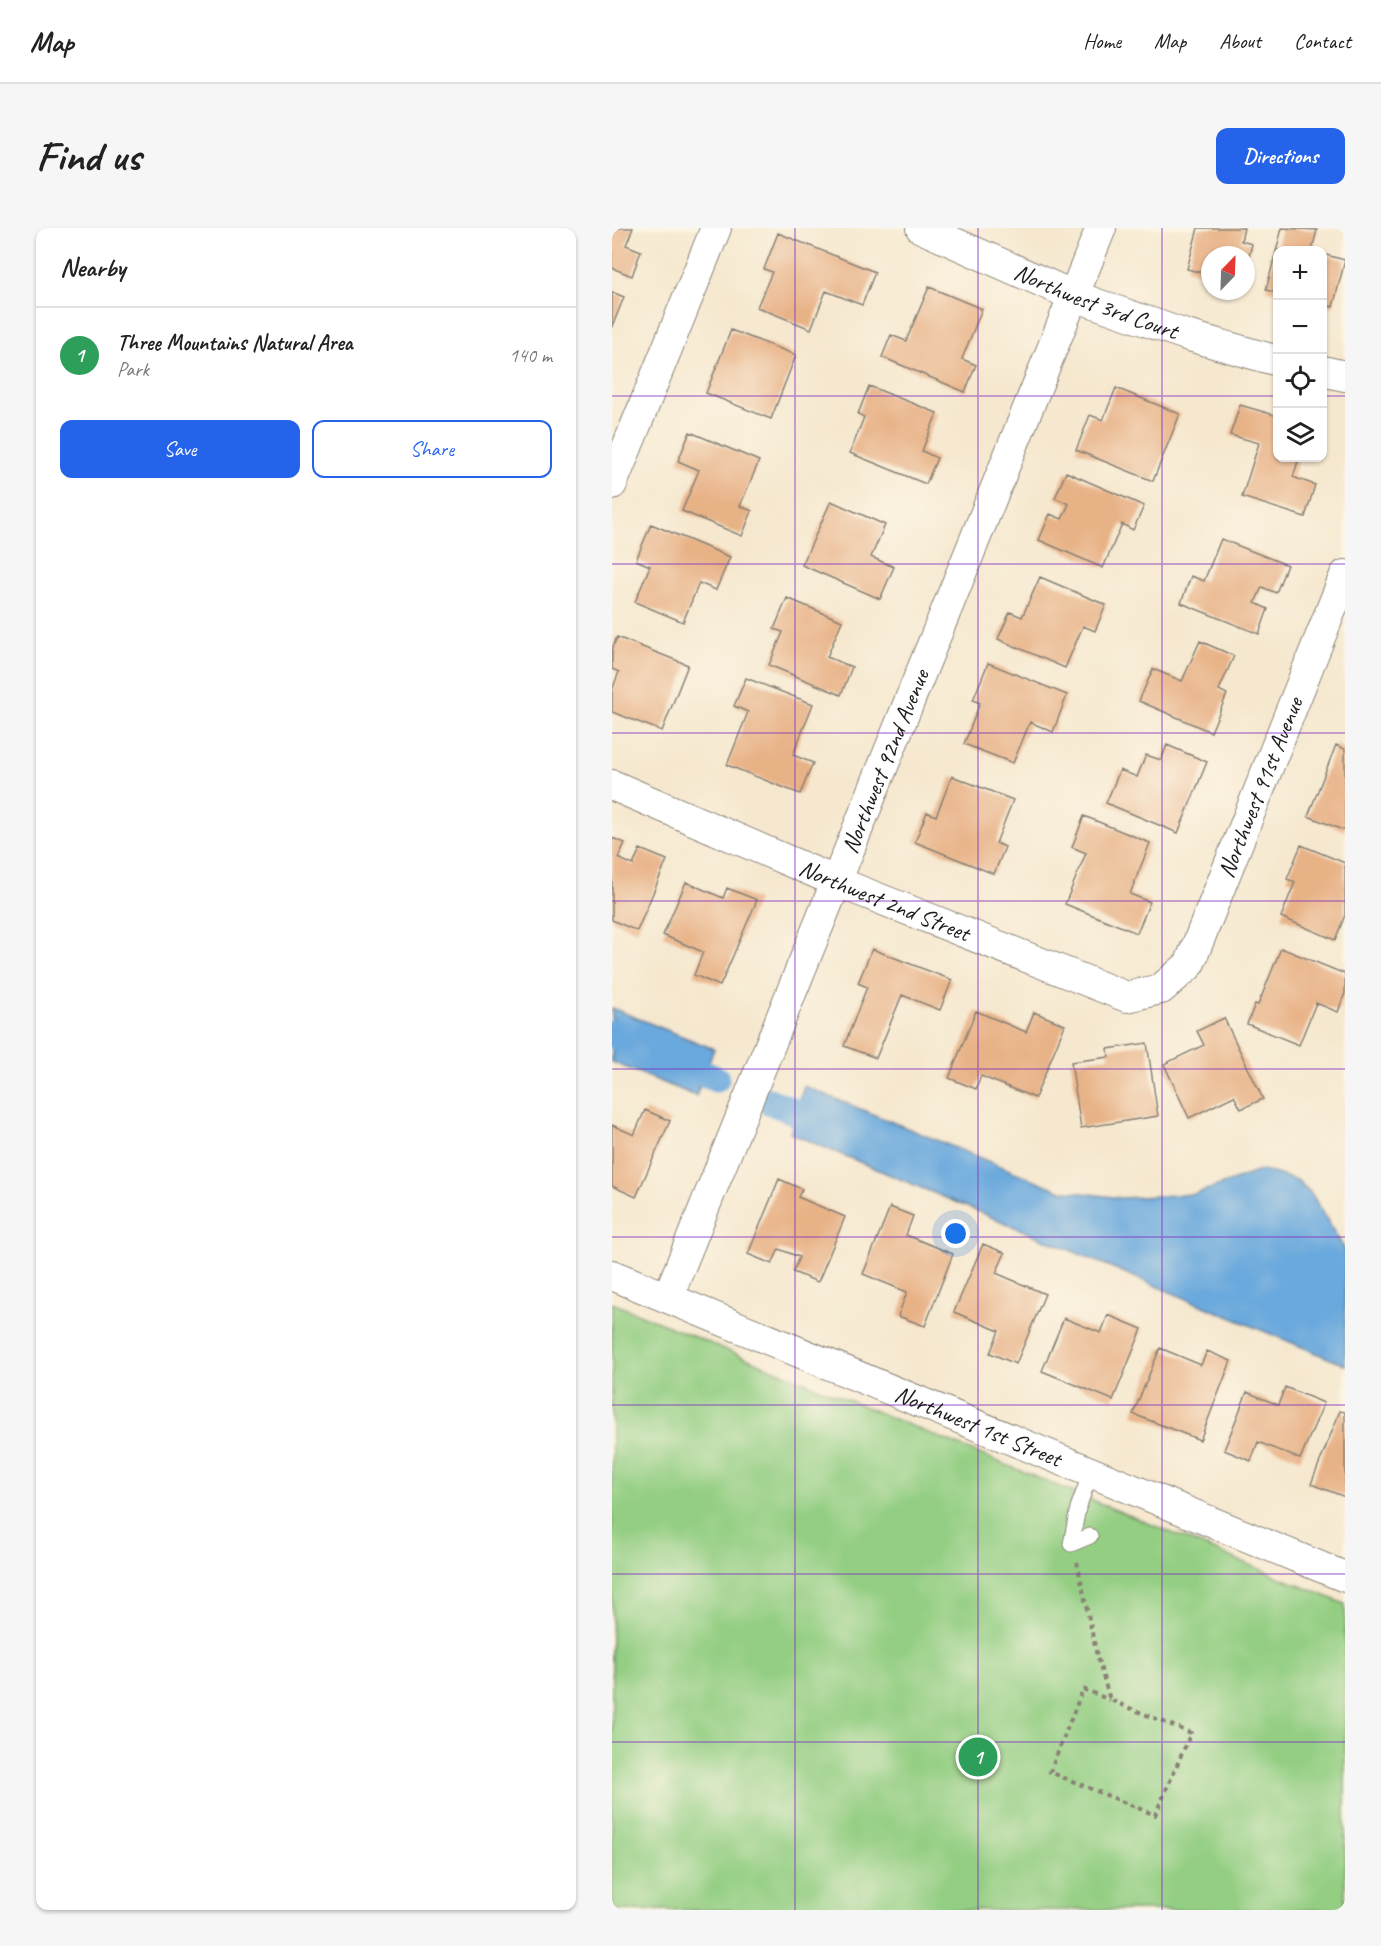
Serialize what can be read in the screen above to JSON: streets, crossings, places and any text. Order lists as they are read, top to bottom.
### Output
{
  "streets": {
    "street": [
      "Northwest 3rd Court",
      "Northwest 92nd Avenue",
      "Northwest 91st Avenue",
      "Northwest 2nd Street",
      "Northwest 1st Street"
    ]
  },
  "crossings": [
    ["Northwest 3rd Court", "Northwest 92nd Avenue"],
    ["Northwest 92nd Avenue", "Northwest 2nd Street"],
    ["Northwest 92nd Avenue", "Northwest 1st Street"],
    ["Northwest 91st Avenue", "Northwest 2nd Street"]
  ],
  "north": "top right",
  "page": {
    "header": "Map",
    "nav": [
      "Home",
      "Map",
      "About",
      "Contact"
    ],
    "buttons": [
      "Directions",
      ["Save", "Share"]
    ],
    "title": "Find us",
    "heading": "Nearby",
    "map_buttons": ["+", "−"],
    "list": [
      {
        "mark": "1",
        "name": "Three Mountains Natural Area",
        "note": "Park",
        "value": "140 m"
      }
    ],
    "pins": "1"
  }
}
